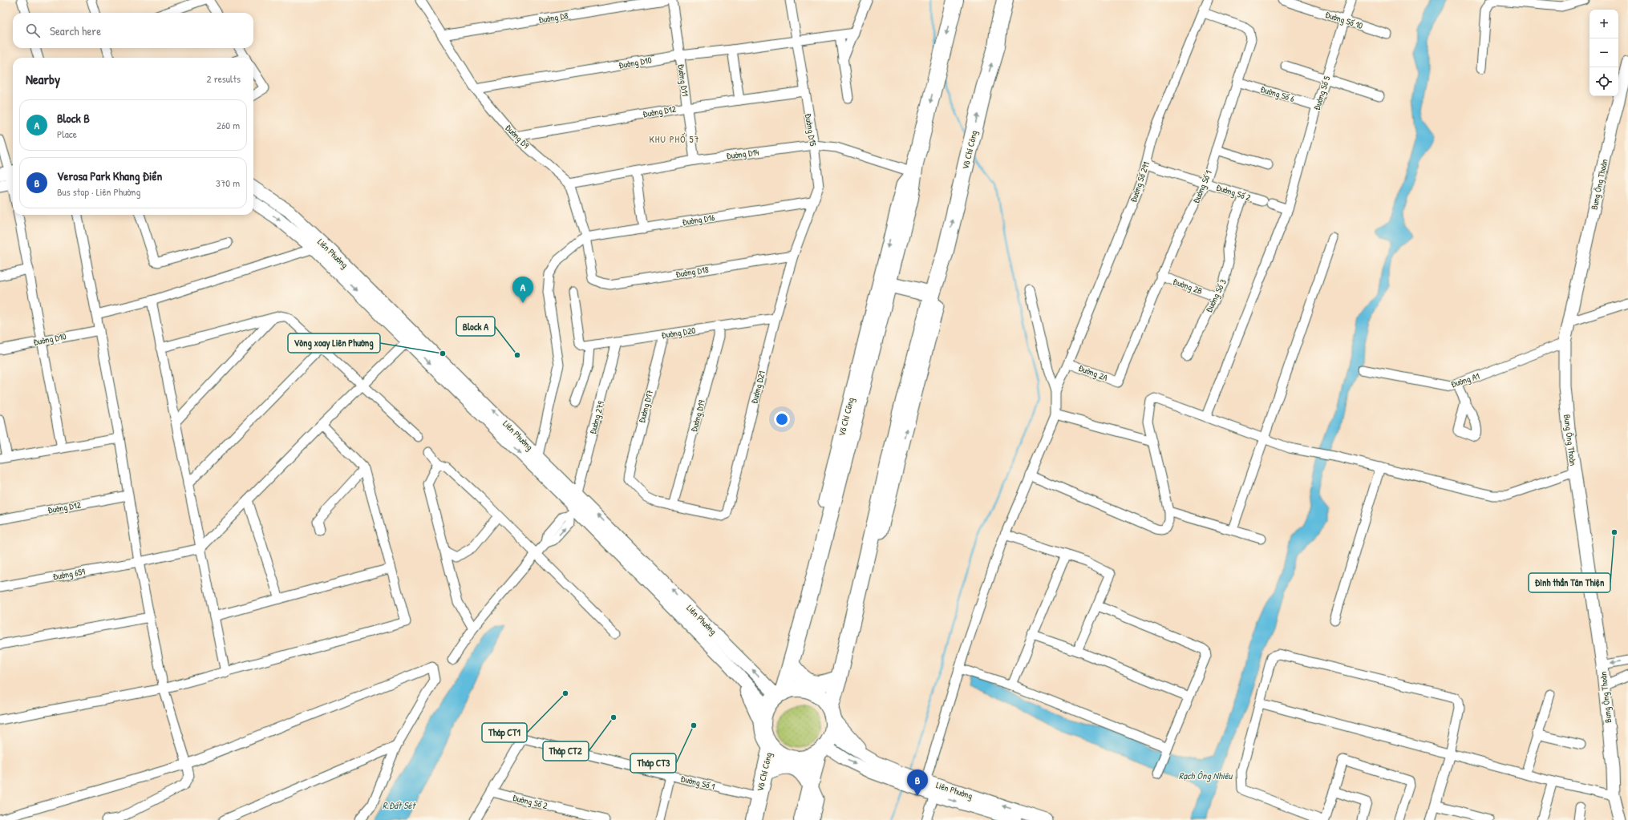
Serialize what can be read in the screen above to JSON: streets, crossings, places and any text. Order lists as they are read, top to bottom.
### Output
{
  "streets": {
    "highway": ["Võ Chí Công"],
    "street": [
      "Đường D8",
      "Đường Số 10",
      "Đường D10",
      "Đường D11",
      "Đường Số 5",
      "Đường Số 6",
      "Đường D12",
      "Đường D15",
      "Đường D9",
      "Đường D14",
      "Đường Số 291",
      "Bưng Ông Thoàn",
      "Đường Số 1",
      "Đường Số 2",
      "Đường D16",
      "Liên Phường",
      "Đường D18",
      "Đường 2B",
      "Đường Số 3",
      "Đường D20",
      "Đường 2A",
      "Đường A1",
      "Đường D21",
      "Đường D17",
      "Đường D19",
      "Đường 279",
      "Đường 659"
    ]
  },
  "crossings": [
    ["Đường D8", "Đường D9"],
    ["Đường Số 10", "Đường Số 5"],
    ["Đường D10", "Đường D11"],
    ["Đường D10", "Đường D15"],
    ["Đường D10", "Đường D9"],
    ["Đường D11", "Đường D12"],
    ["Đường D11", "Đường D14"],
    ["Đường Số 5", "Đường Số 6"],
    ["Đường Số 6", "Đường Số 1"],
    ["Đường D12", "Đường D15"],
    ["Đường D12", "Đường D9"],
    ["Đường D15", "Đường D14"],
    ["Đường D15", "Đường D16"],
    ["Đường D15", "Đường D18"],
    ["Đường D15", "Đường D21"],
    ["Đường D9", "Đường D14"],
    ["Võ Chí Công", "Đường D14"],
    ["Võ Chí Công", "Đường Số 1"],
    ["Võ Chí Công", "Liên Phường"],
    ["Đường Số 291", "Đường Số 1"],
    ["Đường Số 291", "Đường Số 2"],
    ["Đường Số 291", "Đường 2A"],
    ["Bưng Ông Thoàn", "Đường A1"],
    ["Đường Số 1", "Đường Số 2"],
    ["Đường Số 1", "Đường 2B"],
    ["Đường Số 1", "Đường 2A"],
    ["Đường Số 2", "Đường Số 3"],
    ["Đường D16", "Đường D18"],
    ["Liên Phường", "Đường 279"],
    ["Đường D18", "Đường D21"],
    ["Đường 2B", "Đường Số 3"],
    ["Đường D20", "Đường D21"],
    ["Đường D20", "Đường D17"],
    ["Đường D20", "Đường D19"],
    ["Đường D20", "Đường 279"],
    ["Đường D21", "Đường D17"],
    ["Đường D21", "Đường D19"],
    ["Đường D17", "Đường D19"]
  ],
  "districts": ["KHU PHỐ 57"],
  "water": ["Rạch Ông Nhiêu", "R.Đất Sét"],
  "places": [
    "Vòng xoay Liên Phường",
    "Block A",
    "Đình thần Tân Thiện",
    "Tháp CT1",
    "Tháp CT2",
    "Tháp CT3"
  ],
  "page": {
    "map_buttons": ["+", "−"],
    "search": "Search here",
    "heading": ["Nearby", "2 results"],
    "list": [
      {
        "mark": "A",
        "name": "Block B",
        "note": "Place",
        "value": "260 m"
      },
      {
        "mark": "B",
        "name": "Verosa Park Khang Điền",
        "note": "Bus stop · Liên Phường",
        "value": "370 m"
      }
    ],
    "pins": ["A", "B"]
  }
}
